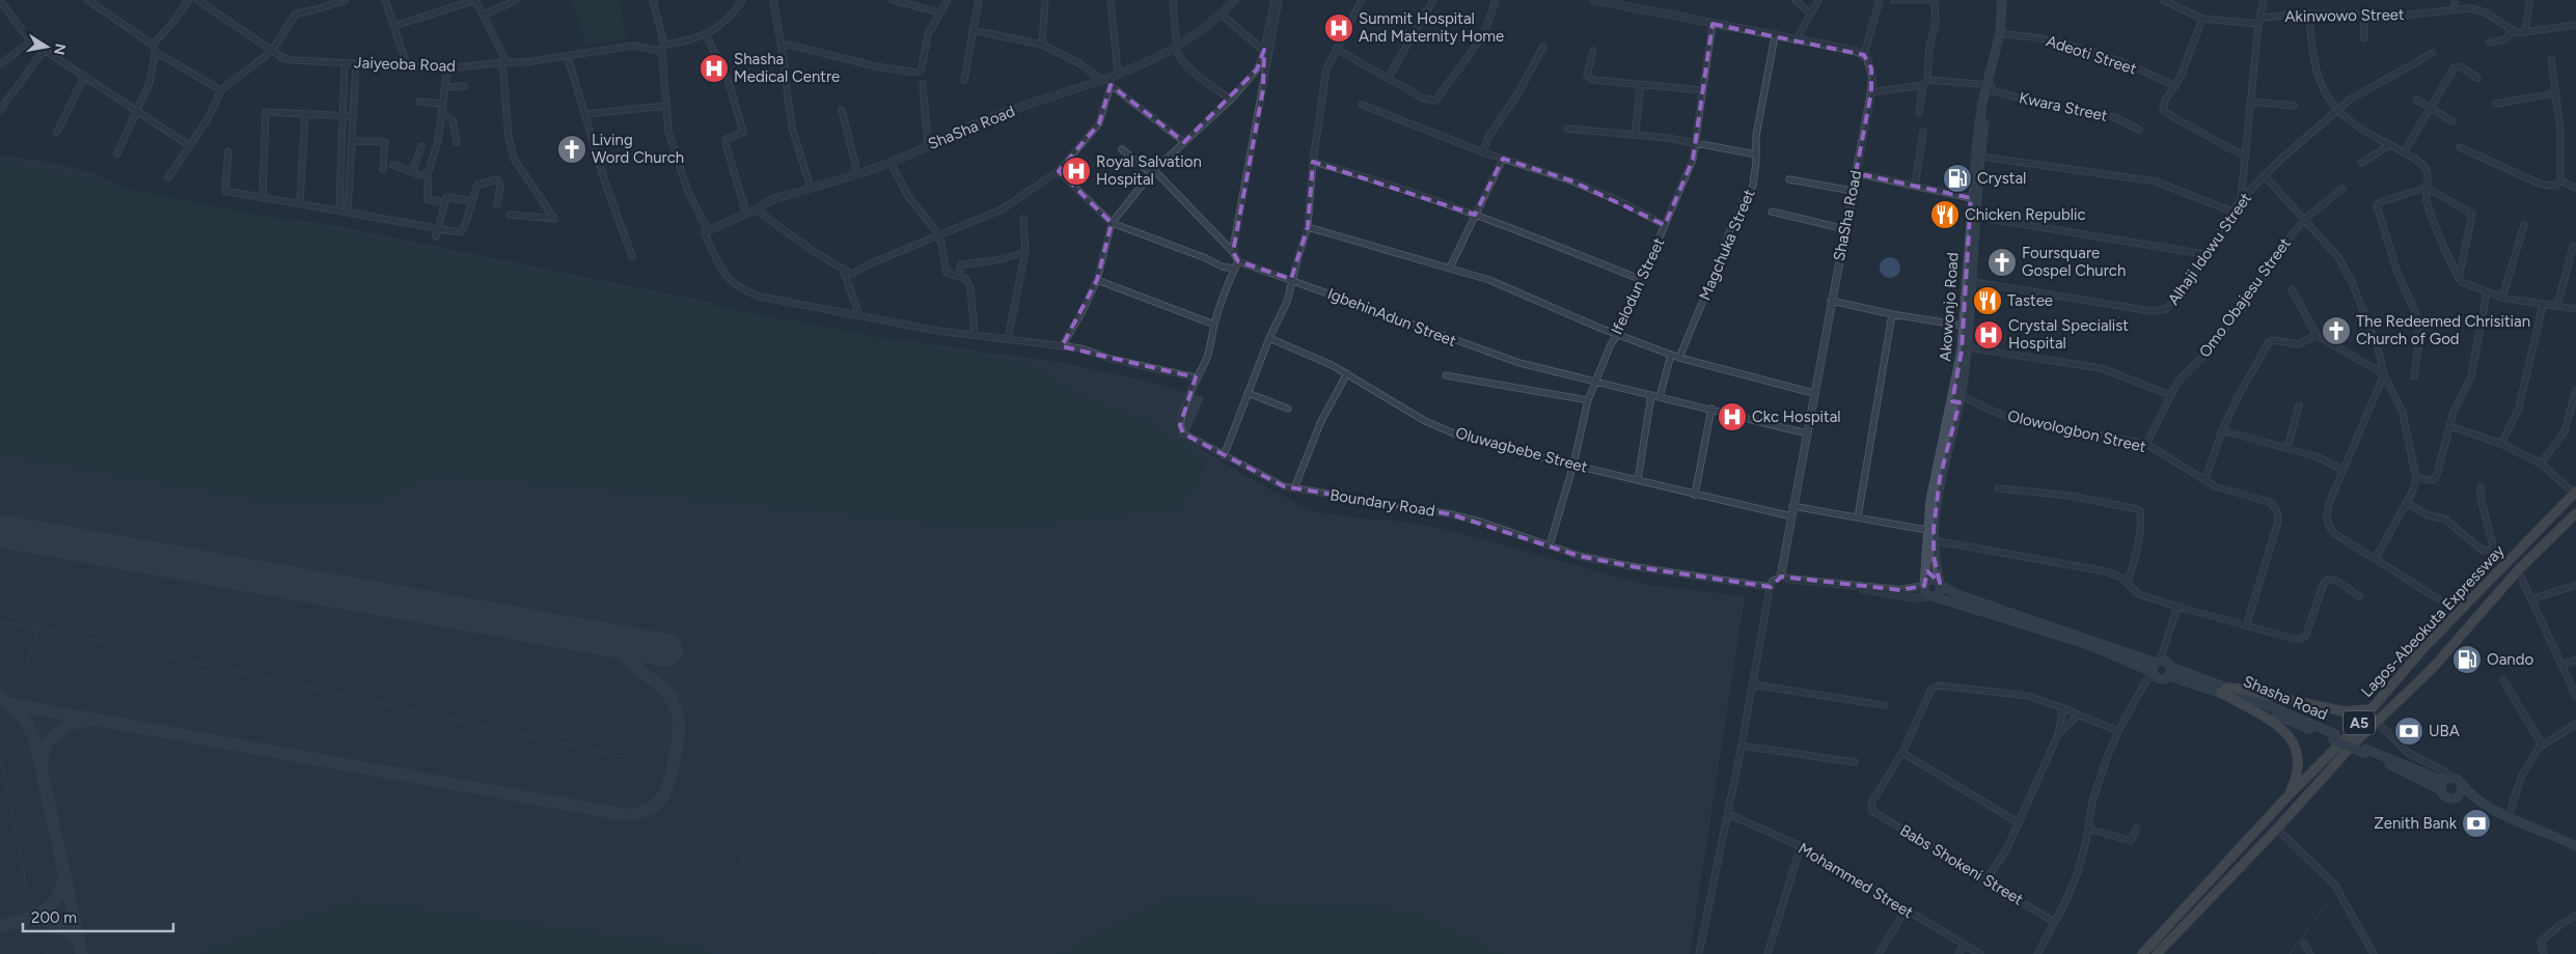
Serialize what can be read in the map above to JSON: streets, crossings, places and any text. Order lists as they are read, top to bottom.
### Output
{
  "streets": {
    "highway": ["Lagos-Abeokuta Expressway", "A5"],
    "main road": ["Akowonjo Road", "Shasha Road"],
    "street": [
      "Akinwowo Street",
      "Adeoti Street",
      "Jaiyeoba Road",
      "Kwara Street",
      "ShaSha Road",
      "Magchuka Street",
      "Alhaji Idowu Street",
      "Ifelodun Street",
      "Omo Obajesu Street",
      "IgbehinAdun Street",
      "Olowologbon Street",
      "Oluwagbebe Street",
      "Boundary Road",
      "Babs Shokeni Street",
      "Mohammed Street"
    ]
  },
  "crossings": [
    ["Adeoti Street", "Akowonjo Road"],
    ["Kwara Street", "ShaSha Road"],
    ["Kwara Street", "Akowonjo Road"],
    ["ShaSha Road", "IgbehinAdun Street"],
    ["ShaSha Road", "Oluwagbebe Street"],
    ["Alhaji Idowu Street", "Akowonjo Road"],
    ["Ifelodun Street", "IgbehinAdun Street"],
    ["Ifelodun Street", "Oluwagbebe Street"],
    ["Ifelodun Street", "Boundary Road"],
    ["Omo Obajesu Street", "Olowologbon Street"],
    ["Akowonjo Road", "Olowologbon Street"],
    ["IgbehinAdun Street", "Boundary Road"]
  ],
  "places": {
    "hospital": [
      "Summit Hospital And Maternity Home",
      "Shasha Medical Centre",
      "Royal Salvation Hospital",
      "Crystal Specialist Hospital",
      "Ckc Hospital"
    ],
    "church": ["Living Word Church", "Foursquare Gospel Church", "The Redeemed Chrisitian Church of God"],
    "fuel station": ["Crystal", "Oando"],
    "restaurant": ["Chicken Republic", "Tastee"],
    "bank": ["UBA", "Zenith Bank"]
  },
  "scale_bar": "200 m",
  "north": "right"
}
